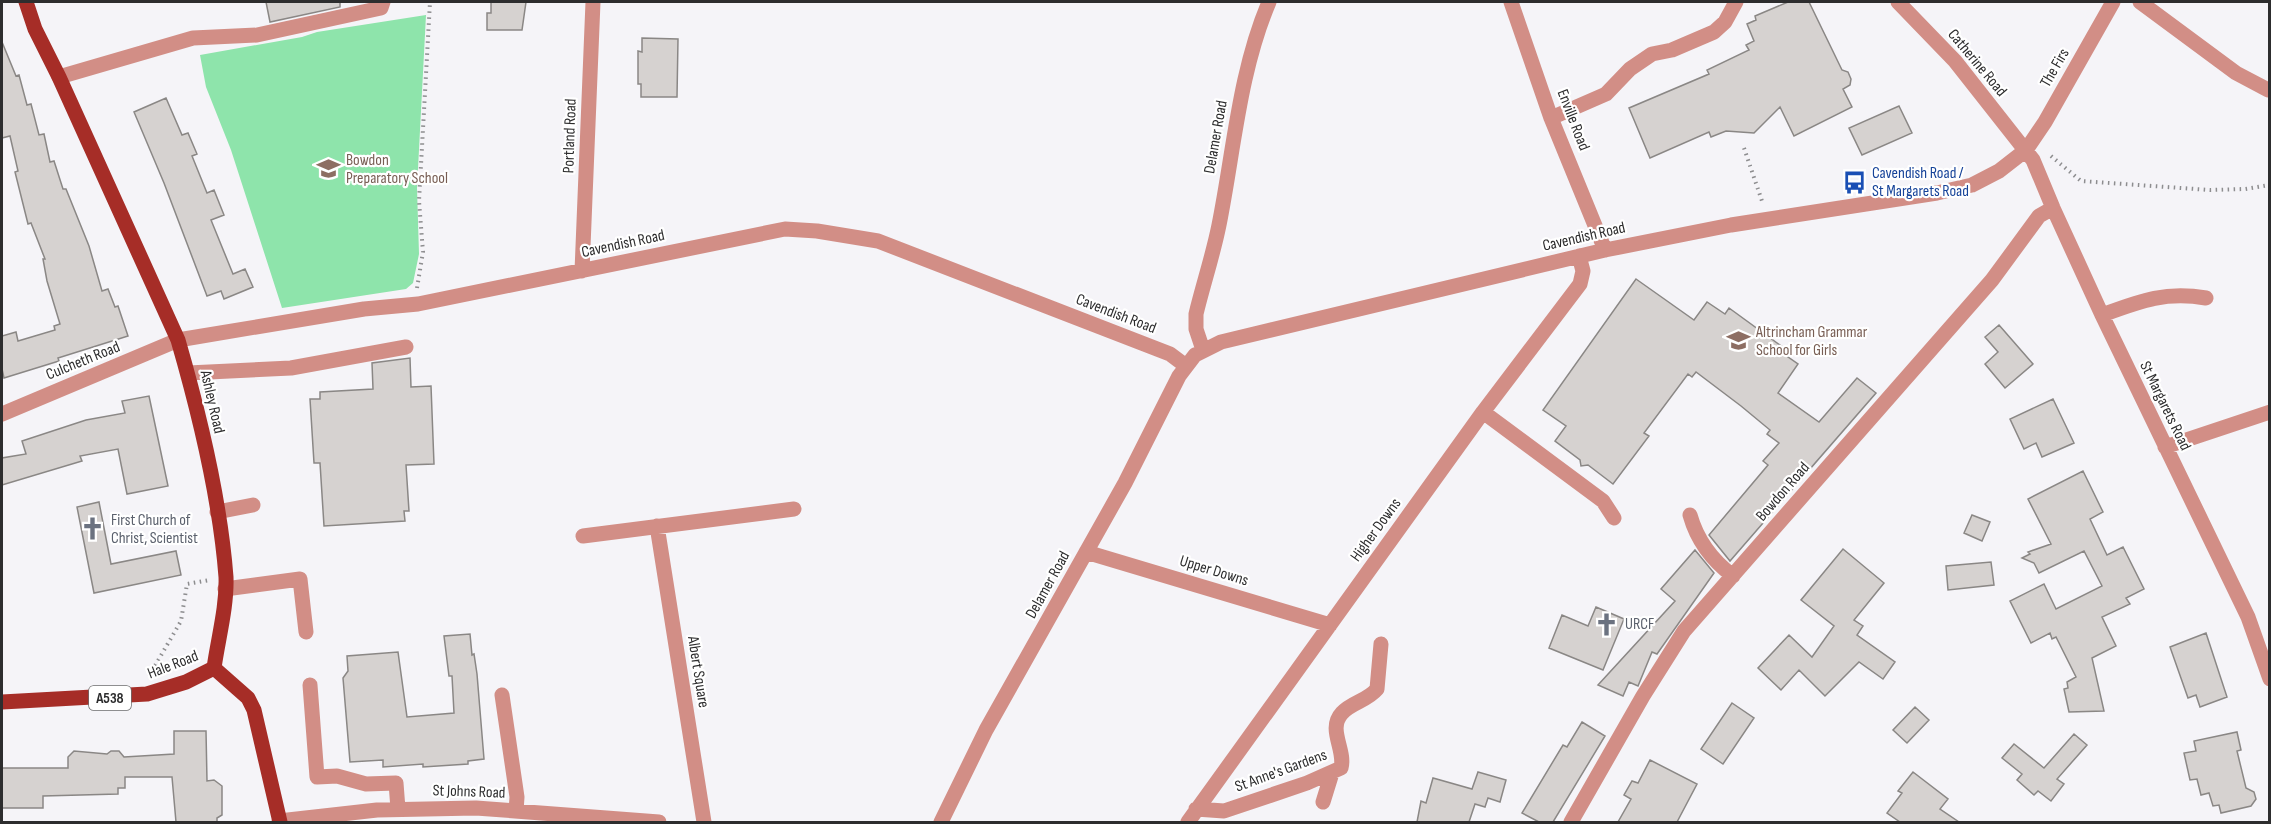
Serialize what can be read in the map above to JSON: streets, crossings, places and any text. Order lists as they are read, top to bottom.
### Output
{
  "streets": {
    "main road": ["Ashley Road", "Hale Road", "A538"],
    "street": [
      "Catherine Road",
      "The Firs",
      "Enville Road",
      "Portland Road",
      "Delamer Road",
      "Cavendish Road",
      "Culcheth Road",
      "St Margarets Road",
      "Bowdon Road",
      "Higher Downs",
      "Upper Downs",
      "Albert Square",
      "St Anne's Gardens",
      "St Johns Road"
    ]
  },
  "crossings": [
    ["Catherine Road", "The Firs"],
    ["Catherine Road", "Cavendish Road"],
    ["Catherine Road", "St Margarets Road"],
    ["The Firs", "Cavendish Road"],
    ["The Firs", "St Margarets Road"],
    ["Enville Road", "Cavendish Road"],
    ["Portland Road", "Cavendish Road"],
    ["Delamer Road", "Cavendish Road"],
    ["Delamer Road", "Upper Downs"],
    ["Cavendish Road", "Culcheth Road"],
    ["Cavendish Road", "Ashley Road"],
    ["Cavendish Road", "St Margarets Road"],
    ["Cavendish Road", "Higher Downs"],
    ["Culcheth Road", "Ashley Road"],
    ["Ashley Road", "Hale Road"],
    ["St Margarets Road", "Bowdon Road"],
    ["Higher Downs", "Upper Downs"],
    ["Higher Downs", "St Anne's Gardens"]
  ],
  "places": {
    "school or university": ["Bowdon Preparatory School", "Altrincham Grammar School for Girls"],
    "bus stop": ["Cavendish Road / St Margarets Road"],
    "church": ["First Church of Christ, Scientist", "URCF"]
  }
}
